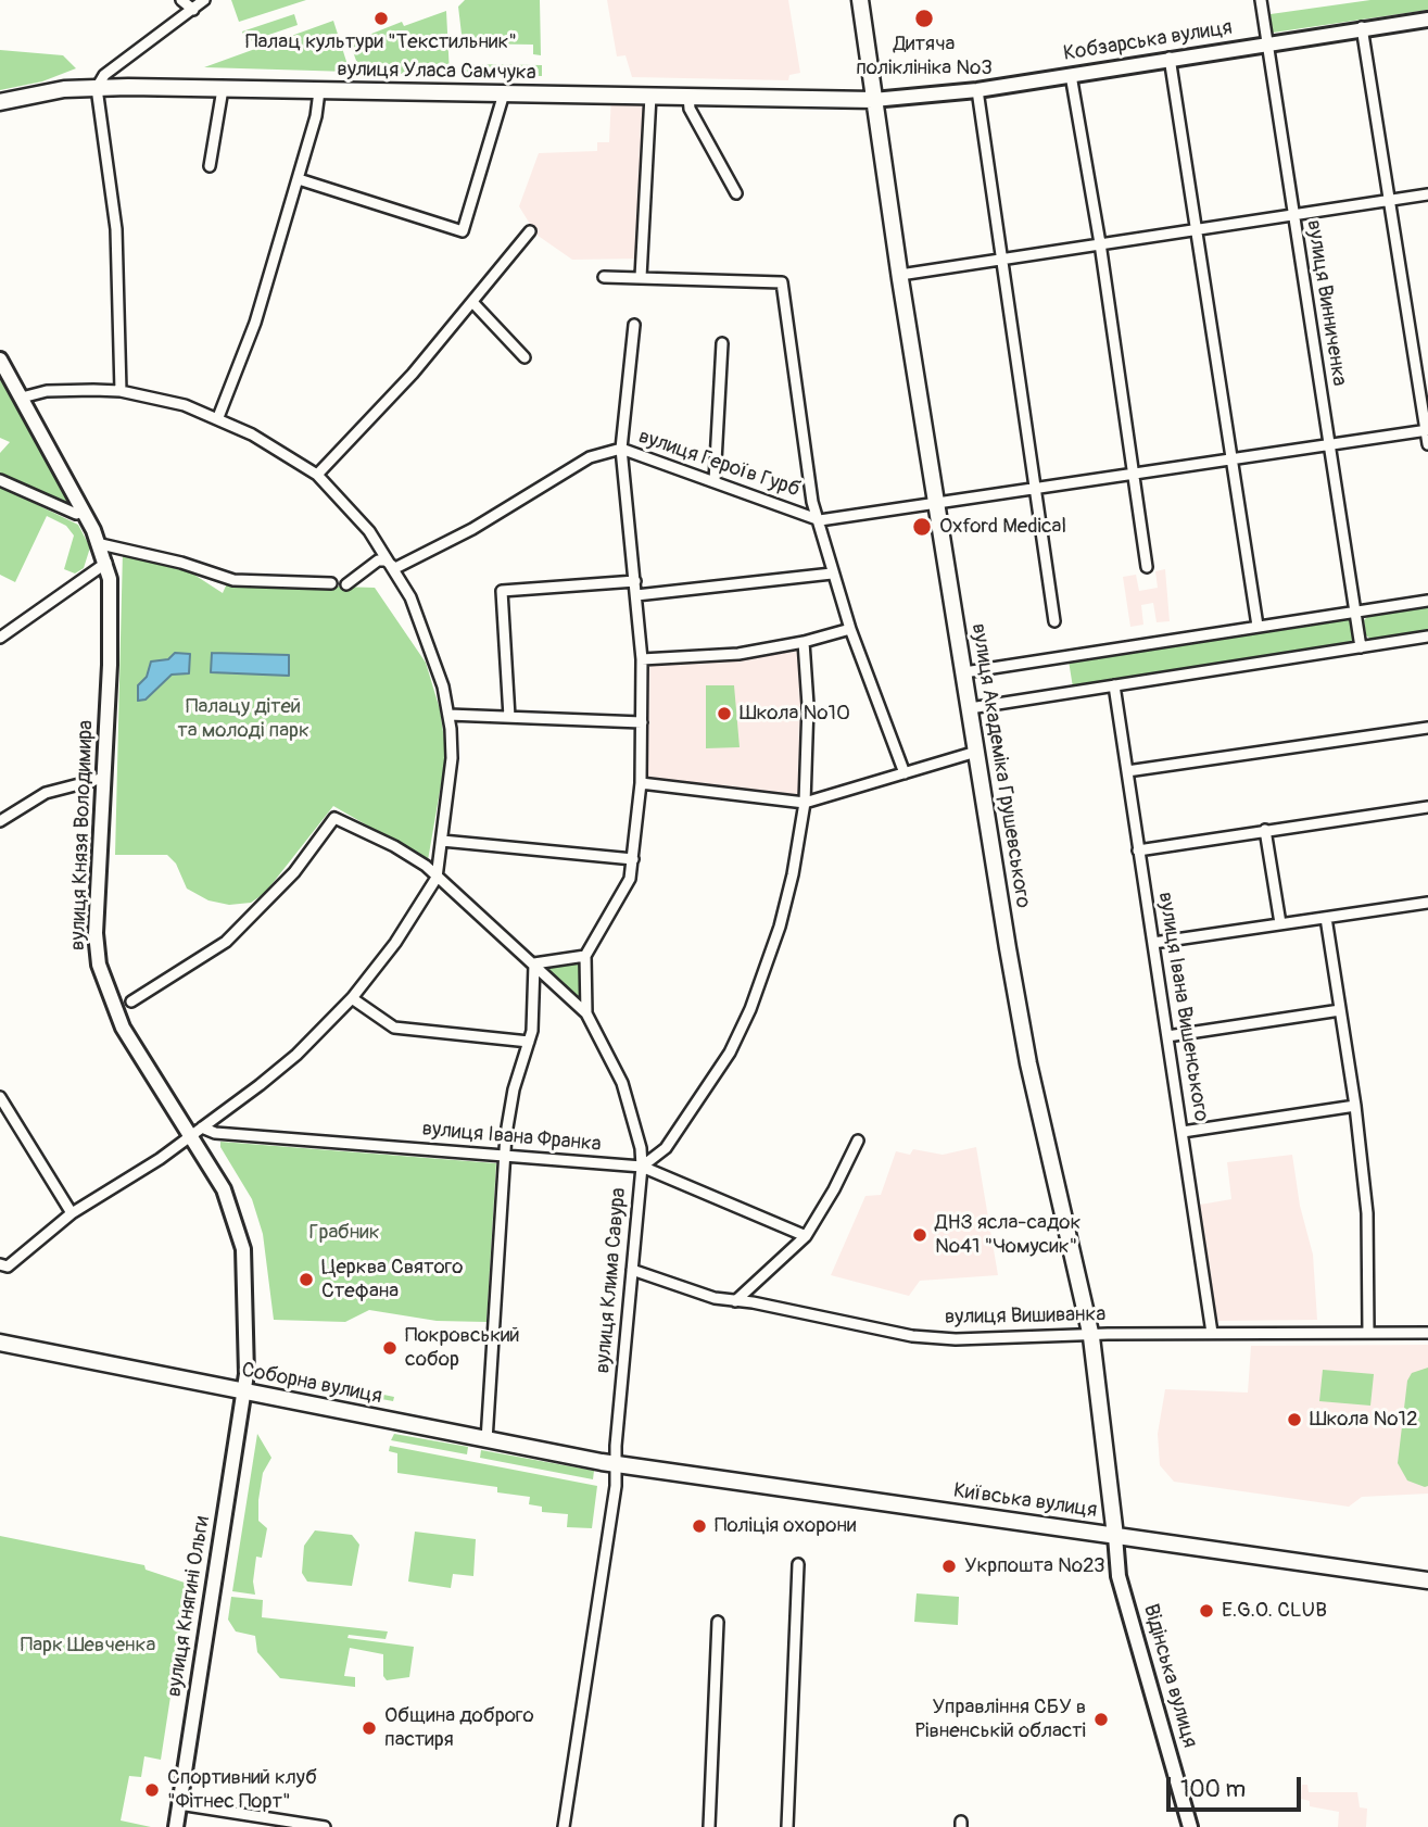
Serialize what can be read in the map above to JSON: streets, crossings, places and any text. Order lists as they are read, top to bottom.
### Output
{
  "streets": {
    "main road": [
      "вулиця Уласа Самчука",
      "вулиця Академіка Грушевського",
      "Соборна вулиця",
      "Київська вулиця"
    ],
    "street": [
      "Кобзарська вулиця",
      "вулиця Винниченка",
      "вулиця Героїв Гурб",
      "вулиця Князя Володимира",
      "вулиця Івана Вишенського",
      "вулиця Івана Франка",
      "вулиця Клима Савура",
      "вулиця Вишиванка",
      "вулиця Княгині Ольги",
      "Відінська вулиця"
    ]
  },
  "crossings": [
    ["Кобзарська вулиця", "вулиця Уласа Самчука"],
    ["Кобзарська вулиця", "вулиця Винниченка"],
    ["Кобзарська вулиця", "вулиця Академіка Грушевського"],
    ["вулиця Уласа Самчука", "вулиця Академіка Грушевського"],
    ["вулиця Винниченка", "вулиця Героїв Гурб"],
    ["вулиця Героїв Гурб", "вулиця Академіка Грушевського"],
    ["вулиця Академіка Грушевського", "вулиця Вишиванка"],
    ["вулиця Академіка Грушевського", "Київська вулиця"],
    ["вулиця Академіка Грушевського", "Відінська вулиця"],
    ["вулиця Князя Володимира", "Соборна вулиця"],
    ["вулиця Князя Володимира", "вулиця Княгині Ольги"],
    ["вулиця Івана Вишенського", "вулиця Вишиванка"],
    ["вулиця Івана Франка", "вулиця Клима Савура"],
    ["вулиця Клима Савура", "вулиця Вишиванка"],
    ["вулиця Клима Савура", "Соборна вулиця"],
    ["вулиця Клима Савура", "Київська вулиця"],
    ["Соборна вулиця", "Київська вулиця"],
    ["Соборна вулиця", "вулиця Княгині Ольги"],
    ["Київська вулиця", "Відінська вулиця"]
  ],
  "parks": ["Палацу дітей та молоді парк", "Грабник", "Парк Шевченка"],
  "places": [
    "Палац культури \"Текстильник\"",
    "Дитяча поліклініка №3",
    "Oxford Medical",
    "Школа №10",
    "ДНЗ ясла-садок №41 \"Чомусик\"",
    "Церква Святого Стефана",
    "Покровський собор",
    "Школа №12",
    "Поліцiя охорони",
    "Укрпошта №23",
    "E.G.O. CLUB",
    "Управління СБУ в Рівненській області",
    "Община доброго пастиря",
    "Спортивний клуб \"Фітнес Порт\""
  ],
  "scale_bar": "100 m"
}
